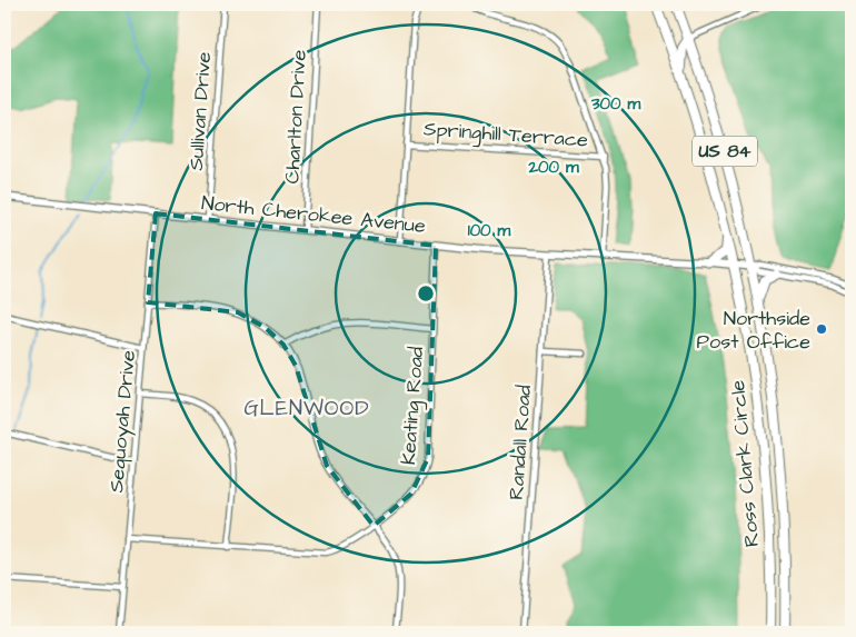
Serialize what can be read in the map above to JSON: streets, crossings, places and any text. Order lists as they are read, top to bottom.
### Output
{
  "streets": {
    "highway": ["US 84", "Ross Clark Circle"],
    "street": [
      "Sullivan Drive",
      "Charlton Drive",
      "Springhill Terrace",
      "North Cherokee Avenue",
      "Keating Road",
      "Sequoyah Drive",
      "Randall Road"
    ]
  },
  "crossings": [
    ["Sullivan Drive", "North Cherokee Avenue"],
    ["Charlton Drive", "North Cherokee Avenue"],
    ["North Cherokee Avenue", "Keating Road"],
    ["North Cherokee Avenue", "Sequoyah Drive"],
    ["North Cherokee Avenue", "Randall Road"],
    ["North Cherokee Avenue", "Ross Clark Circle"],
    ["Keating Road", "Sequoyah Drive"]
  ],
  "districts": ["GLENWOOD"],
  "places": ["Northside Post Office"],
  "rings": ["300 m", "200 m", "100 m"]
}
